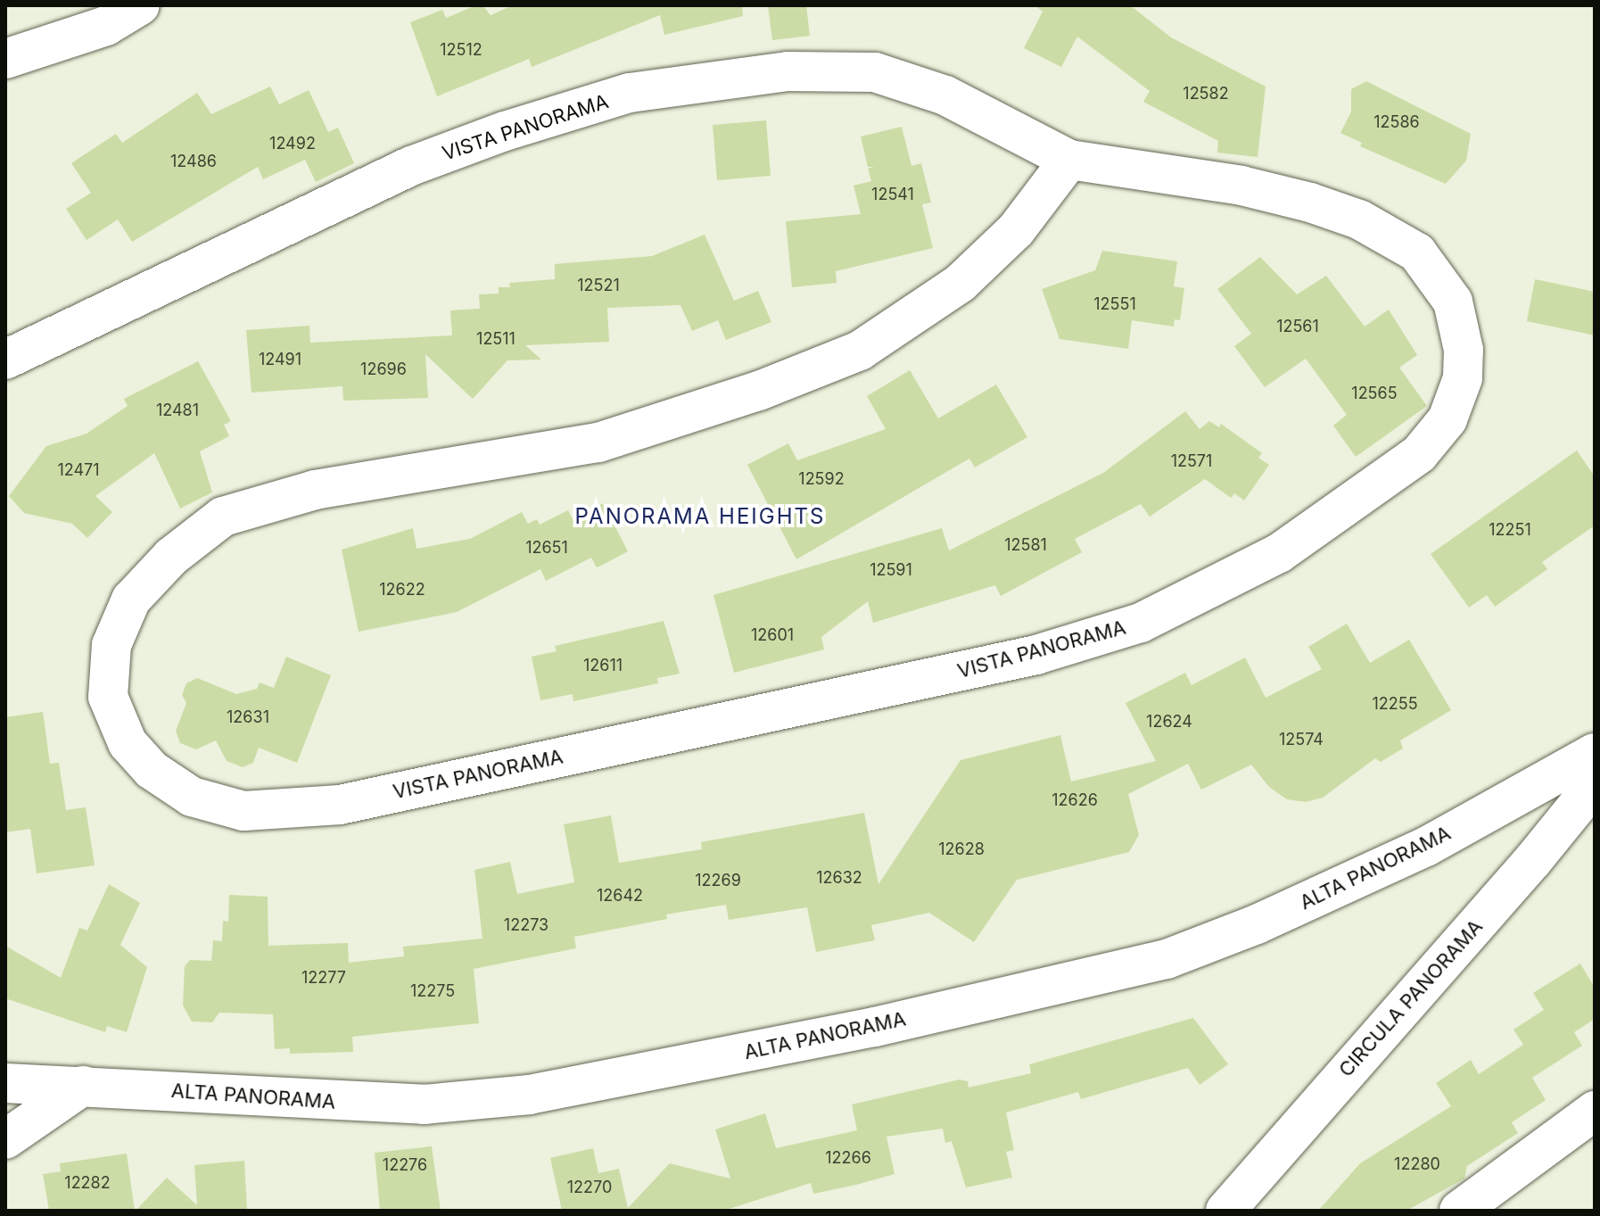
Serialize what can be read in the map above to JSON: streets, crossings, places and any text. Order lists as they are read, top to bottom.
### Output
{
  "streets": {
    "street": ["VISTA PANORAMA", "ALTA PANORAMA", "CIRCULA PANORAMA"]
  },
  "districts": ["PANORAMA HEIGHTS"],
  "house_numbers": [
    "12512",
    "12582",
    "12586",
    "12492",
    "12486",
    "12541",
    "12521",
    "12551",
    "12561",
    "12511",
    "12491",
    "12696",
    "12565",
    "12481",
    "12571",
    "12471",
    "12592",
    "12251",
    "12581",
    "12651",
    "12591",
    "12622",
    "12601",
    "12611",
    "12255",
    "12631",
    "12624",
    "12574",
    "12626",
    "12628",
    "12632",
    "12269",
    "12642",
    "12273",
    "12277",
    "12275",
    "12266",
    "12280",
    "12276",
    "12282",
    "12270"
  ]
}
